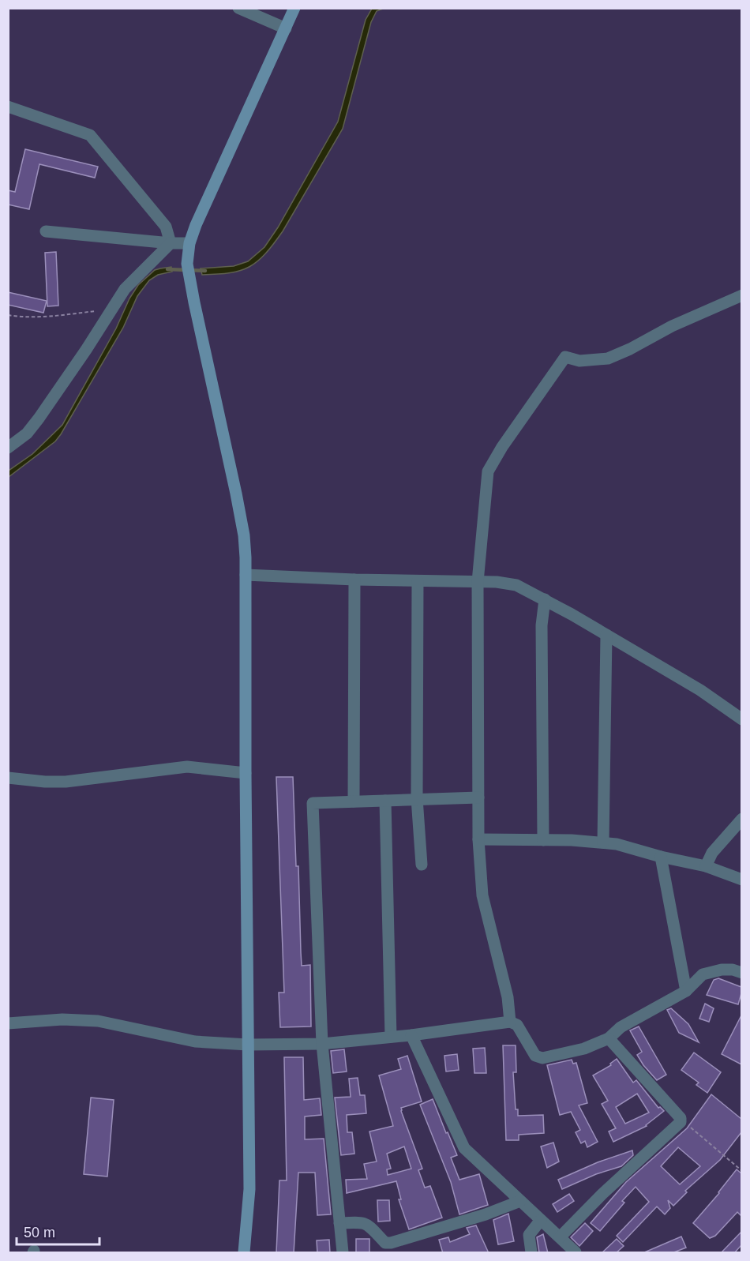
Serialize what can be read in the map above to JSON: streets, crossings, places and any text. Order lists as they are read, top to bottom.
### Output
{
  "scale_bar": "50 m"
}
